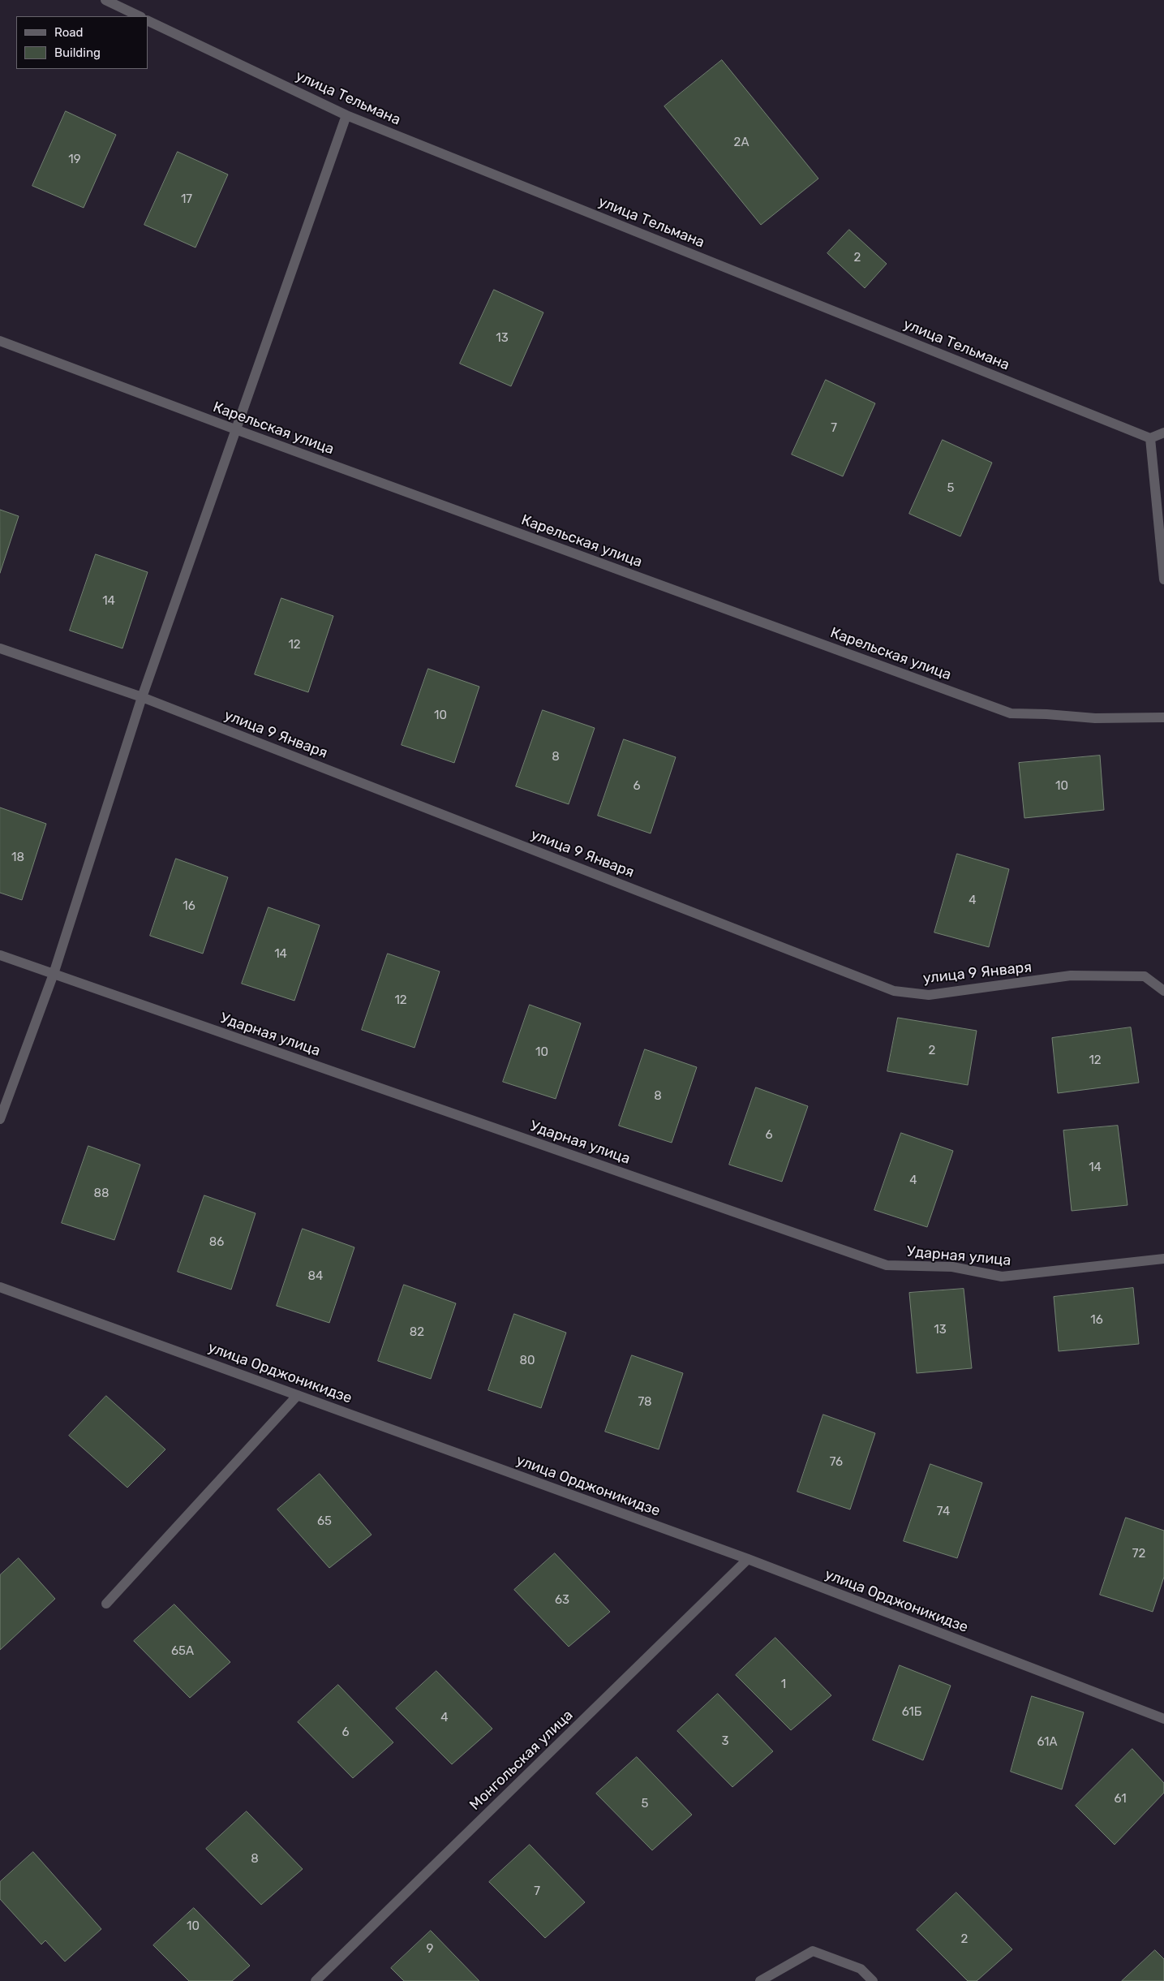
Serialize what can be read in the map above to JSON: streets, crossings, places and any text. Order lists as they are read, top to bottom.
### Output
{
  "streets": {
    "street": [
      "улица Тельмана",
      "Карельская улица",
      "улица 9 Января",
      "Ударная улица",
      "улица Орджоникидзе",
      "Монгольская улица"
    ]
  },
  "crossings": [
    ["улица Орджоникидзе", "Монгольская улица"]
  ],
  "house_numbers": [
    "2А",
    "19",
    "17",
    "2",
    "13",
    "7",
    "5",
    "14",
    "12",
    "10",
    "8",
    "6",
    "10",
    "18",
    "4",
    "16",
    "14",
    "12",
    "2",
    "10",
    "12",
    "8",
    "6",
    "14",
    "4",
    "88",
    "86",
    "84",
    "16",
    "13",
    "82",
    "80",
    "78",
    "76",
    "74",
    "65",
    "72",
    "63",
    "65А",
    "1",
    "61Б",
    "4",
    "6",
    "3",
    "61А",
    "61",
    "5",
    "8",
    "7",
    "10",
    "2",
    "9"
  ],
  "legend": ["Road", "Building"]
}
